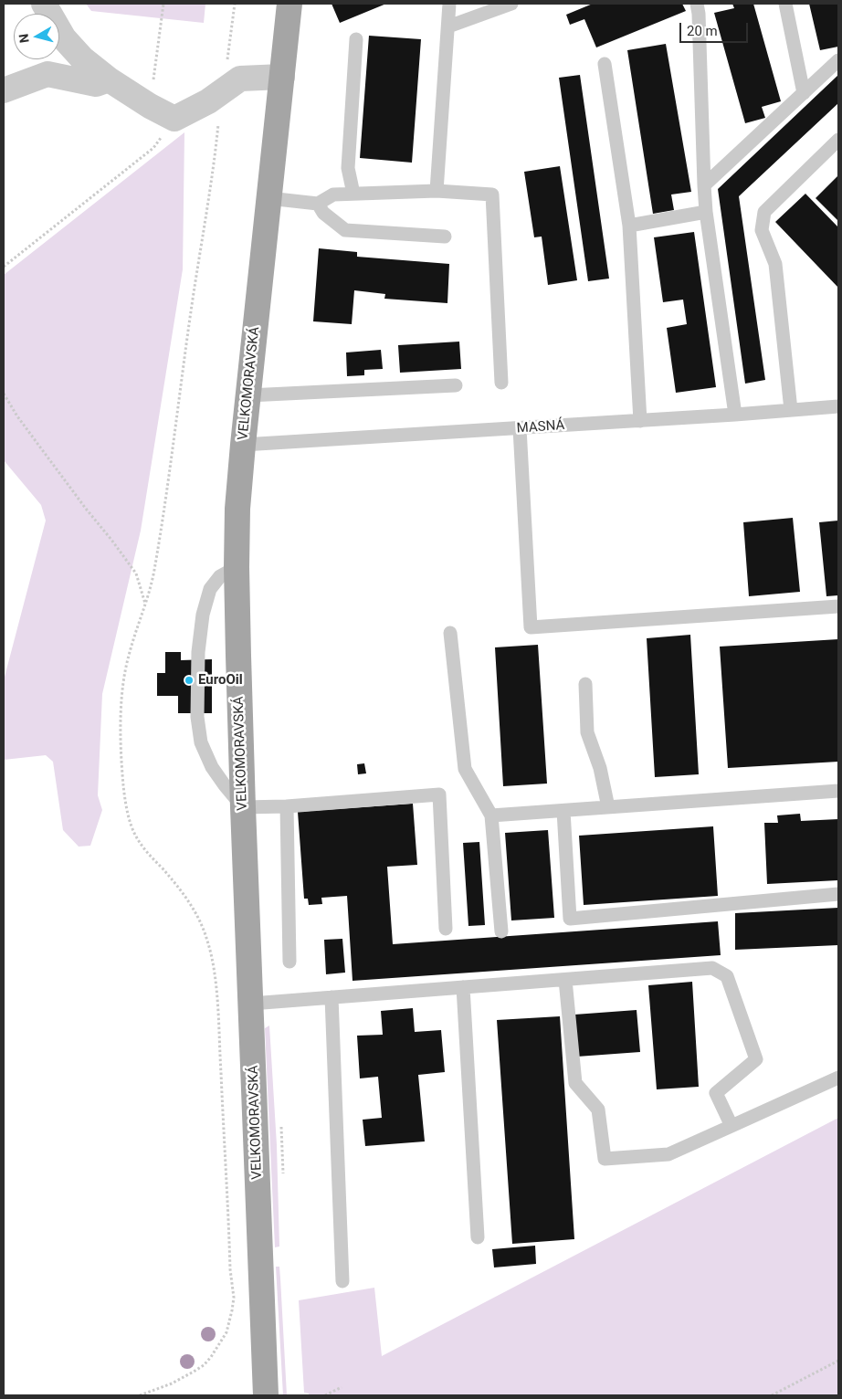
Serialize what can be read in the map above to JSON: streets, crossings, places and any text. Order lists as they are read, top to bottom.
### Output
{
  "streets": {
    "main road": ["VELKOMORAVSKÁ"],
    "lane": ["MASNÁ"]
  },
  "crossings": [
    ["VELKOMORAVSKÁ", "MASNÁ"]
  ],
  "places": ["EuroOil"],
  "scale_bar": "20 m",
  "north": "left"
}
